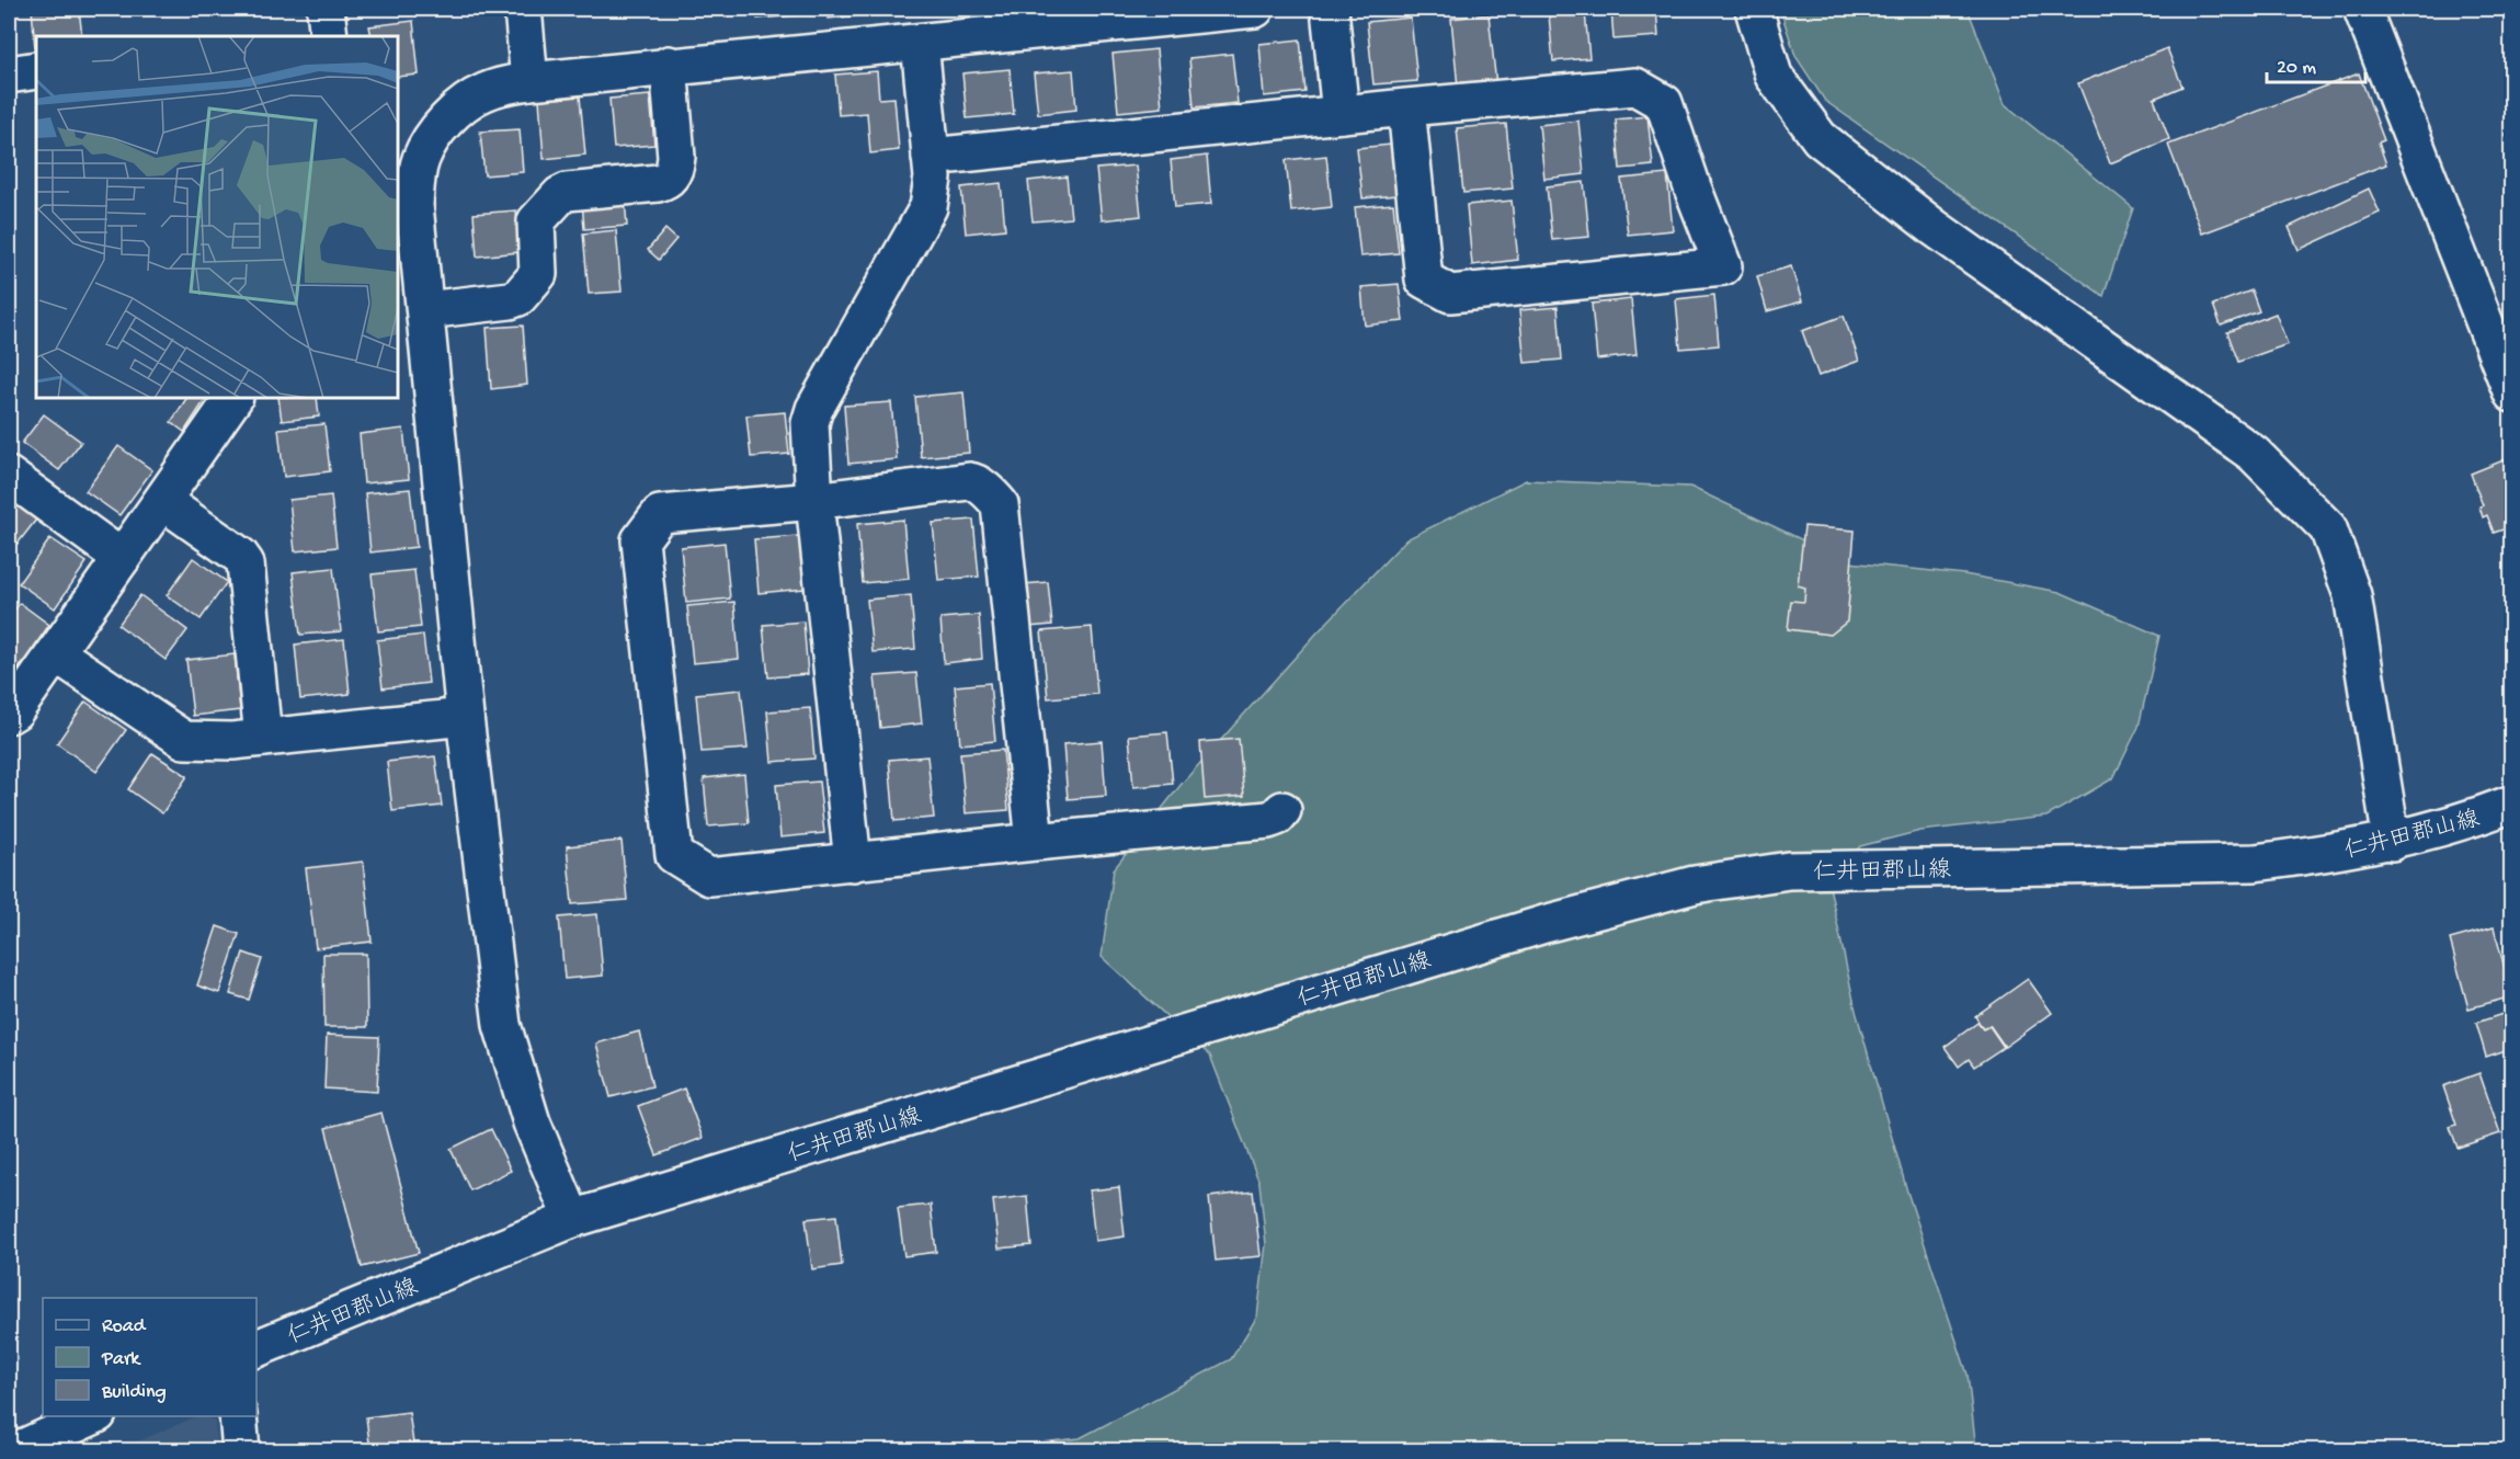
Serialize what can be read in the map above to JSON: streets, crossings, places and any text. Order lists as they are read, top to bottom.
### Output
{
  "streets": {
    "street": ["仁井田郡山線"]
  },
  "legend": ["Road", "Park", "Building"],
  "scale_bar": "20 m"
}
